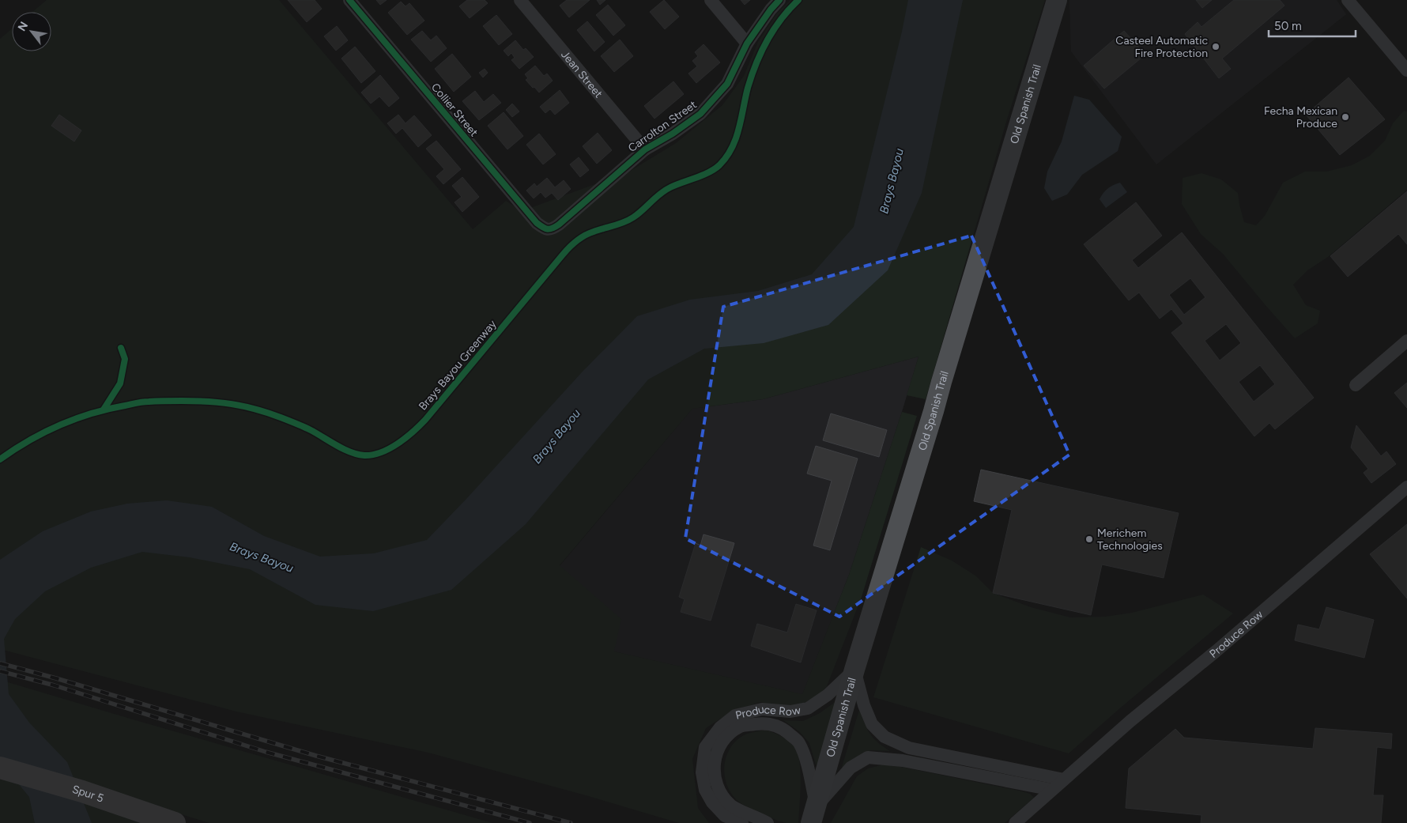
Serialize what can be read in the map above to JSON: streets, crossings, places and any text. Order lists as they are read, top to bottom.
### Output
{
  "streets": {
    "highway": ["Spur 5"],
    "main road": ["Old Spanish Trail"],
    "street": [
      "Jean Street",
      "Collier Street",
      "Carrolton Street",
      "Produce Row"
    ],
    "cycle path": ["Brays Bayou Greenway"]
  },
  "crossings": [
    ["Jean Street", "Carrolton Street"],
    ["Old Spanish Trail", "Produce Row"],
    ["Collier Street", "Carrolton Street"]
  ],
  "water": ["Brays Bayou"],
  "places": ["Casteel Automatic Fire Protection", "Fecha Mexican Produce", "Merichem Technologies"],
  "scale_bar": "50 m",
  "north": "top left"
}
